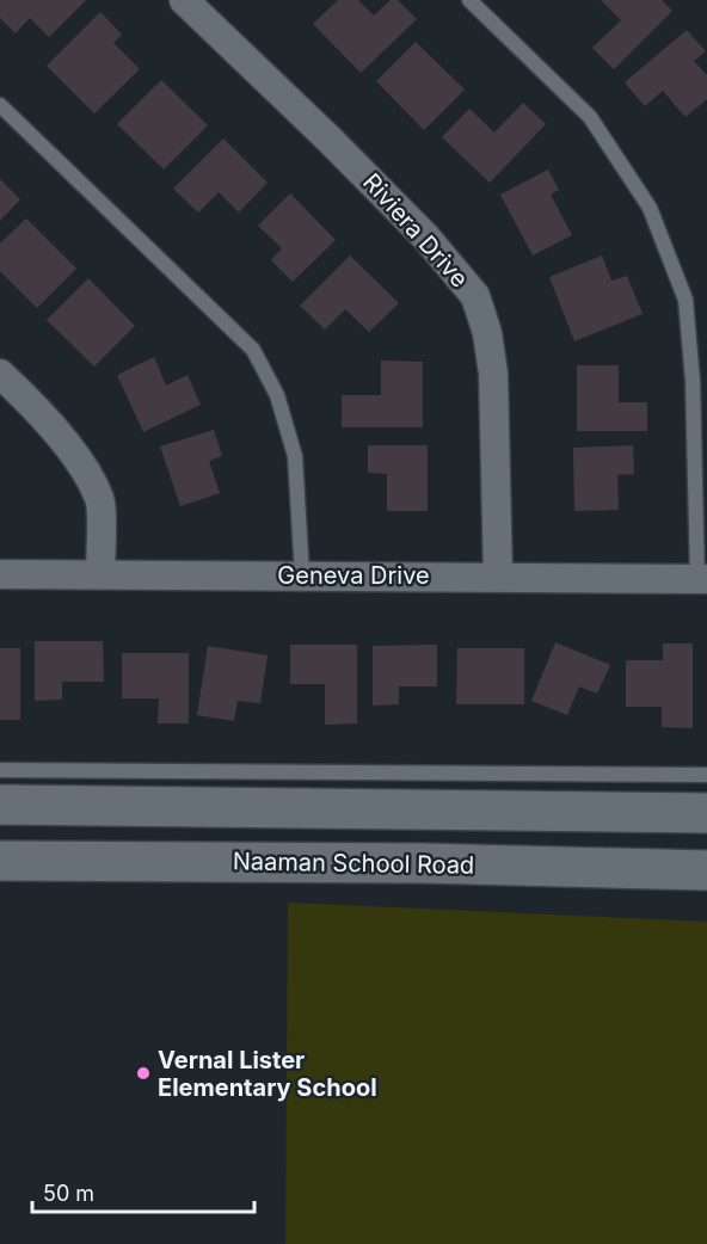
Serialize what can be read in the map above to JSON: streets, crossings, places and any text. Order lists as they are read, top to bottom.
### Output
{
  "streets": {
    "main road": ["Naaman School Road"],
    "street": ["Riviera Drive", "Geneva Drive"]
  },
  "crossings": [
    ["Riviera Drive", "Geneva Drive"]
  ],
  "places": ["Vernal Lister Elementary School"],
  "scale_bar": "50 m"
}
